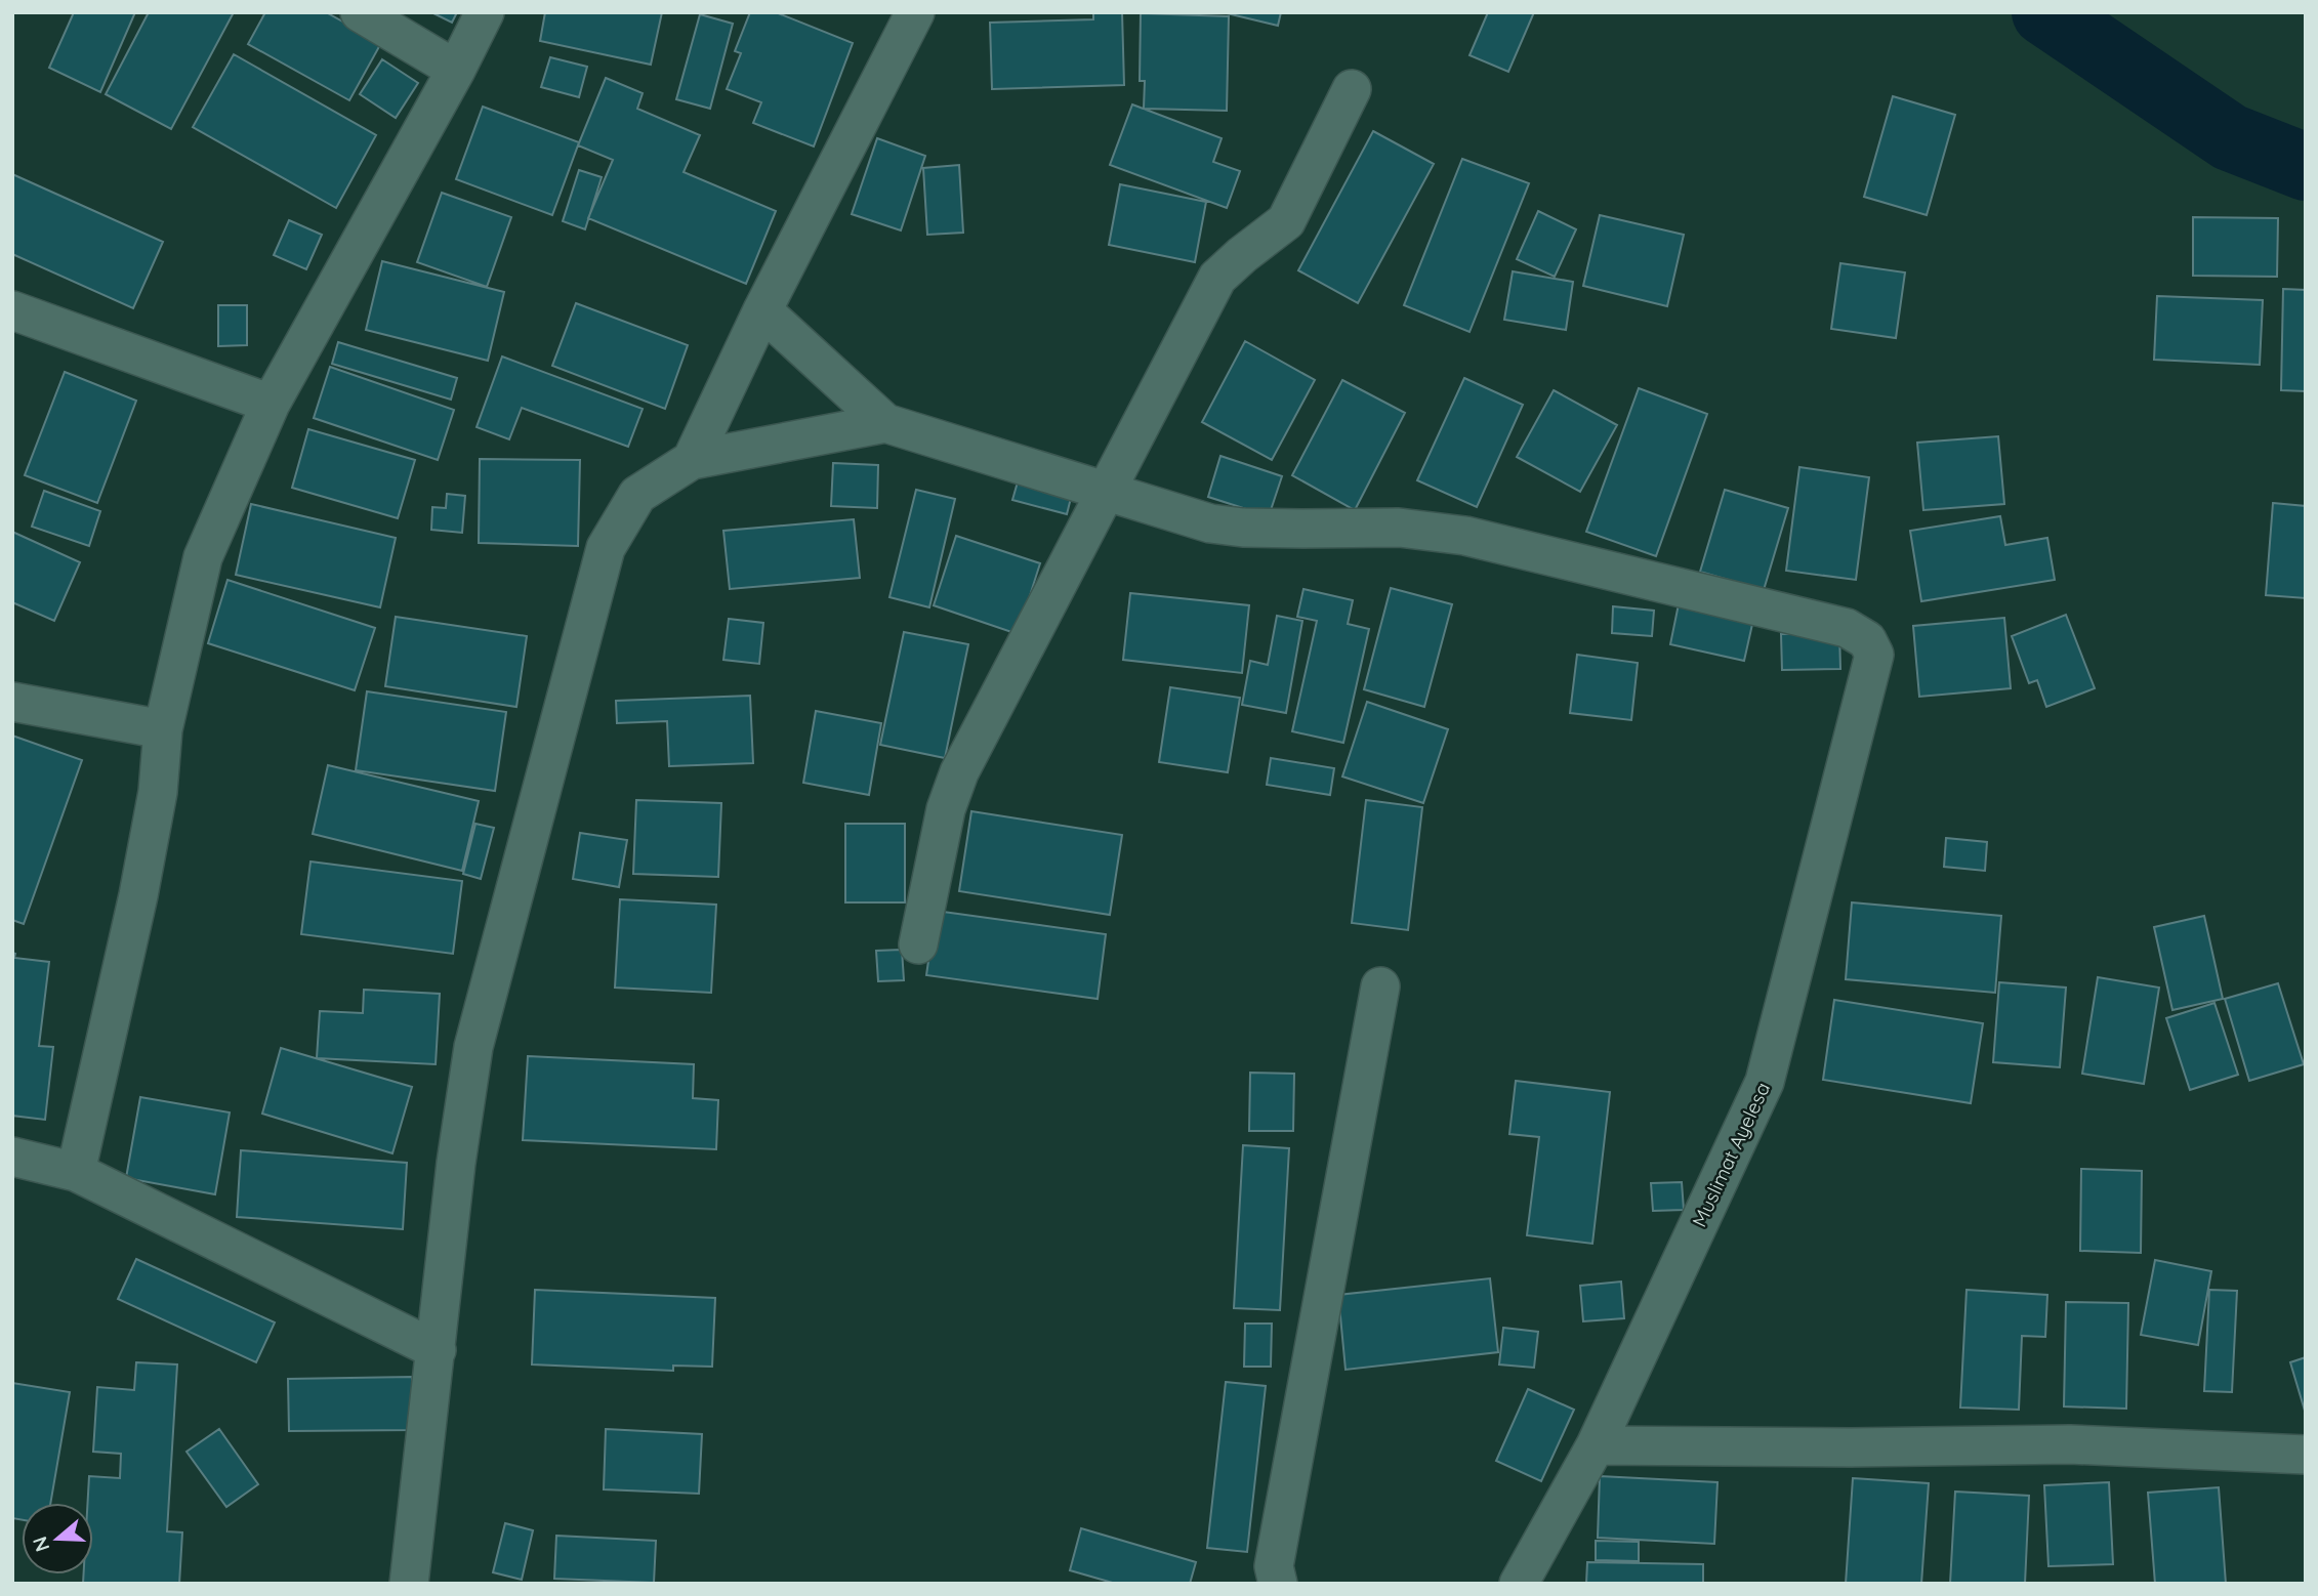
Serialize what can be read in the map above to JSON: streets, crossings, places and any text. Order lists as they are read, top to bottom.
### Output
{
  "streets": {
    "street": ["Muslimat Ayelesa"]
  },
  "north": "left"
}
